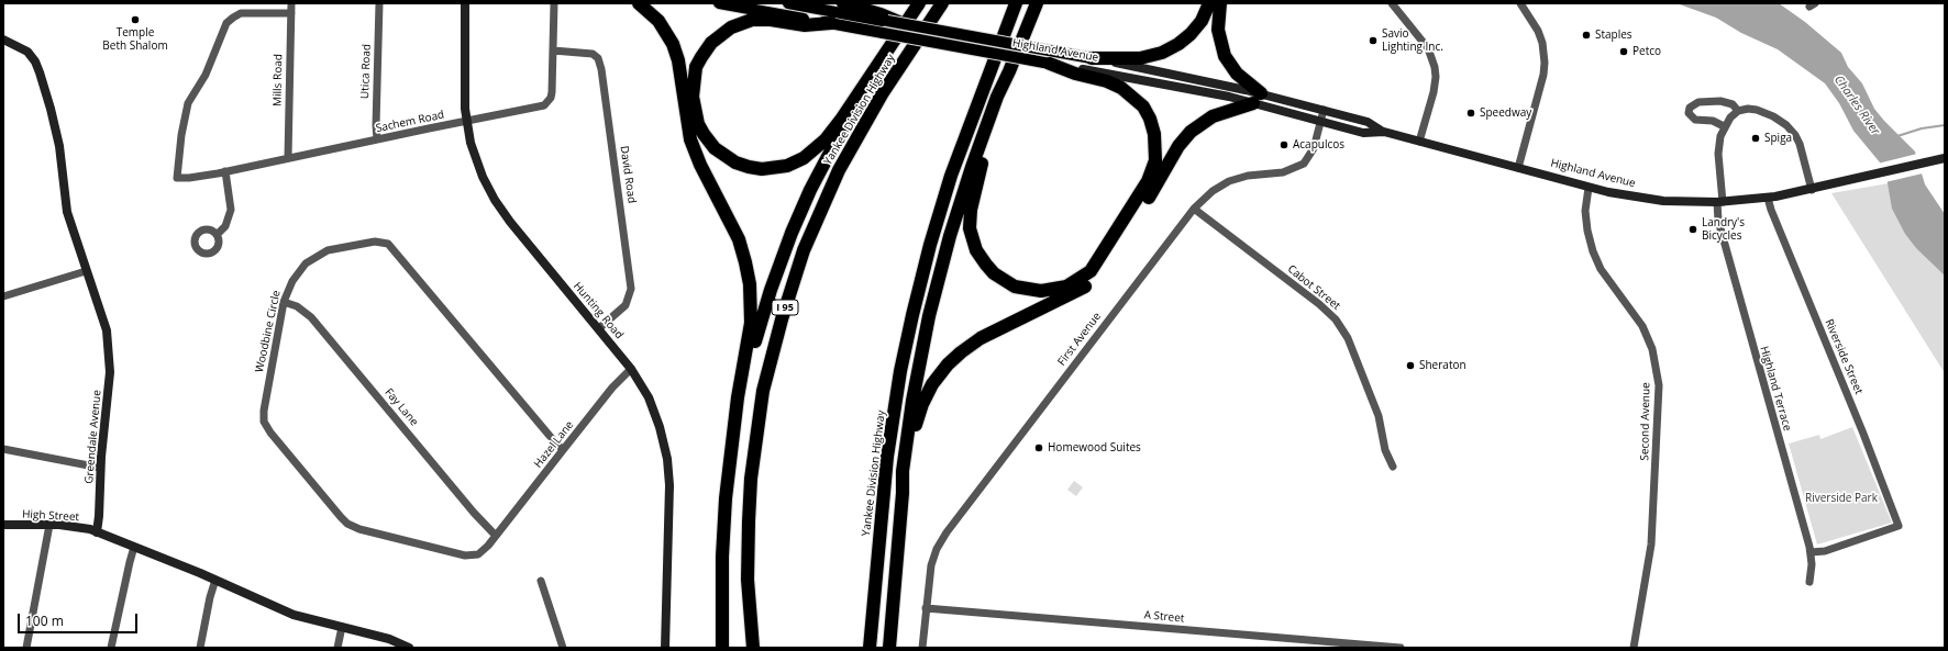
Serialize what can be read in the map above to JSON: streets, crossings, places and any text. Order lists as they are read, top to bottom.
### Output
{
  "streets": {
    "highway": ["Yankee Division Highway", "I 95"],
    "main road": [
      "Highland Avenue",
      "Hunting Road",
      "Greendale Avenue",
      "High Street"
    ],
    "street": [
      "Utica Road",
      "Mills Road",
      "Sachem Road",
      "David Road",
      "Cabot Street",
      "Woodbine Circle",
      "First Avenue",
      "Riverside Street",
      "Highland Terrace",
      "Fay Lane",
      "Second Avenue",
      "Hazel Lane",
      "A Street"
    ]
  },
  "crossings": [
    ["Highland Avenue", "First Avenue"],
    ["Highland Avenue", "Riverside Street"],
    ["Highland Avenue", "Highland Terrace"],
    ["Highland Avenue", "Second Avenue"],
    ["Utica Road", "Sachem Road"],
    ["Mills Road", "Sachem Road"],
    ["Sachem Road", "David Road"],
    ["Sachem Road", "Hunting Road"],
    ["David Road", "Hunting Road"],
    ["Cabot Street", "First Avenue"],
    ["Hunting Road", "Hazel Lane"],
    ["Woodbine Circle", "Fay Lane"],
    ["Woodbine Circle", "Hazel Lane"],
    ["First Avenue", "A Street"],
    ["Riverside Street", "Highland Terrace"],
    ["Fay Lane", "Hazel Lane"],
    ["Greendale Avenue", "High Street"]
  ],
  "water": ["Charles River"],
  "parks": ["Riverside Park"],
  "places": [
    "Temple Beth Shalom",
    "Staples",
    "Savio Lighting Inc.",
    "Petco",
    "Speedway",
    "Spiga",
    "Acapulcos",
    "Landry's Bicycles",
    "Sheraton",
    "Homewood Suites"
  ],
  "scale_bar": "100 m"
}
